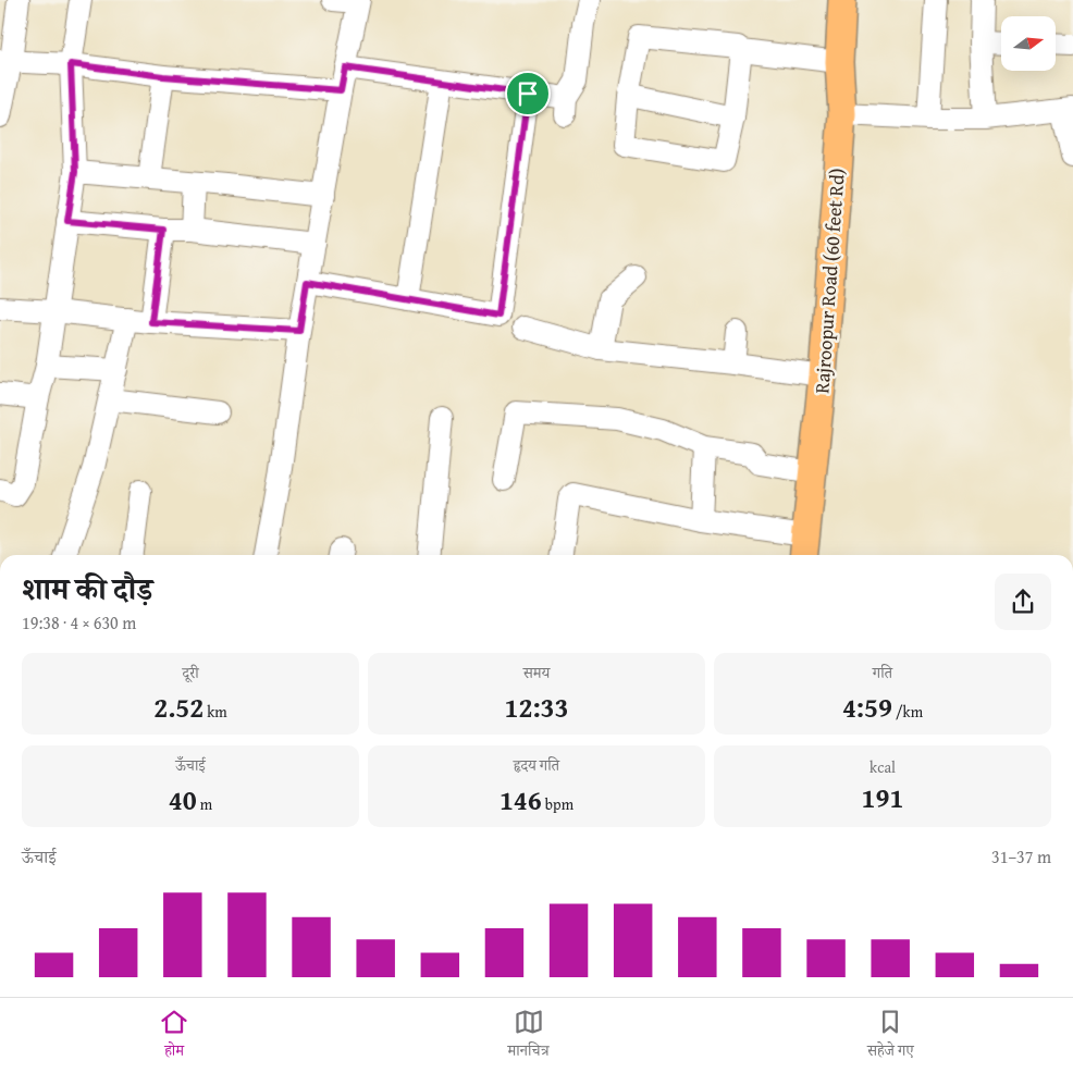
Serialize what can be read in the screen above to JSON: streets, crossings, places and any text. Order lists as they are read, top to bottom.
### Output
{
  "streets": {
    "main road": ["Rajroopur Road (60 feet Rd)"]
  },
  "north": "right",
  "page": {
    "heading": ["शाम की दौड़", "19:38 · 4 × 630 m"],
    "stats": [
      ["दूरी", "2.52 km"],
      ["समय", "12:33"],
      ["गति", "4:59 /km"],
      ["ऊँचाई", "40 m"],
      ["हृदय गति", "146 bpm"],
      ["kcal", "191"]
    ],
    "chart": ["ऊँचाई", "31–37 m"],
    "tabs": ["होम", "मानचित्र", "सहेजे गए"]
  }
}
